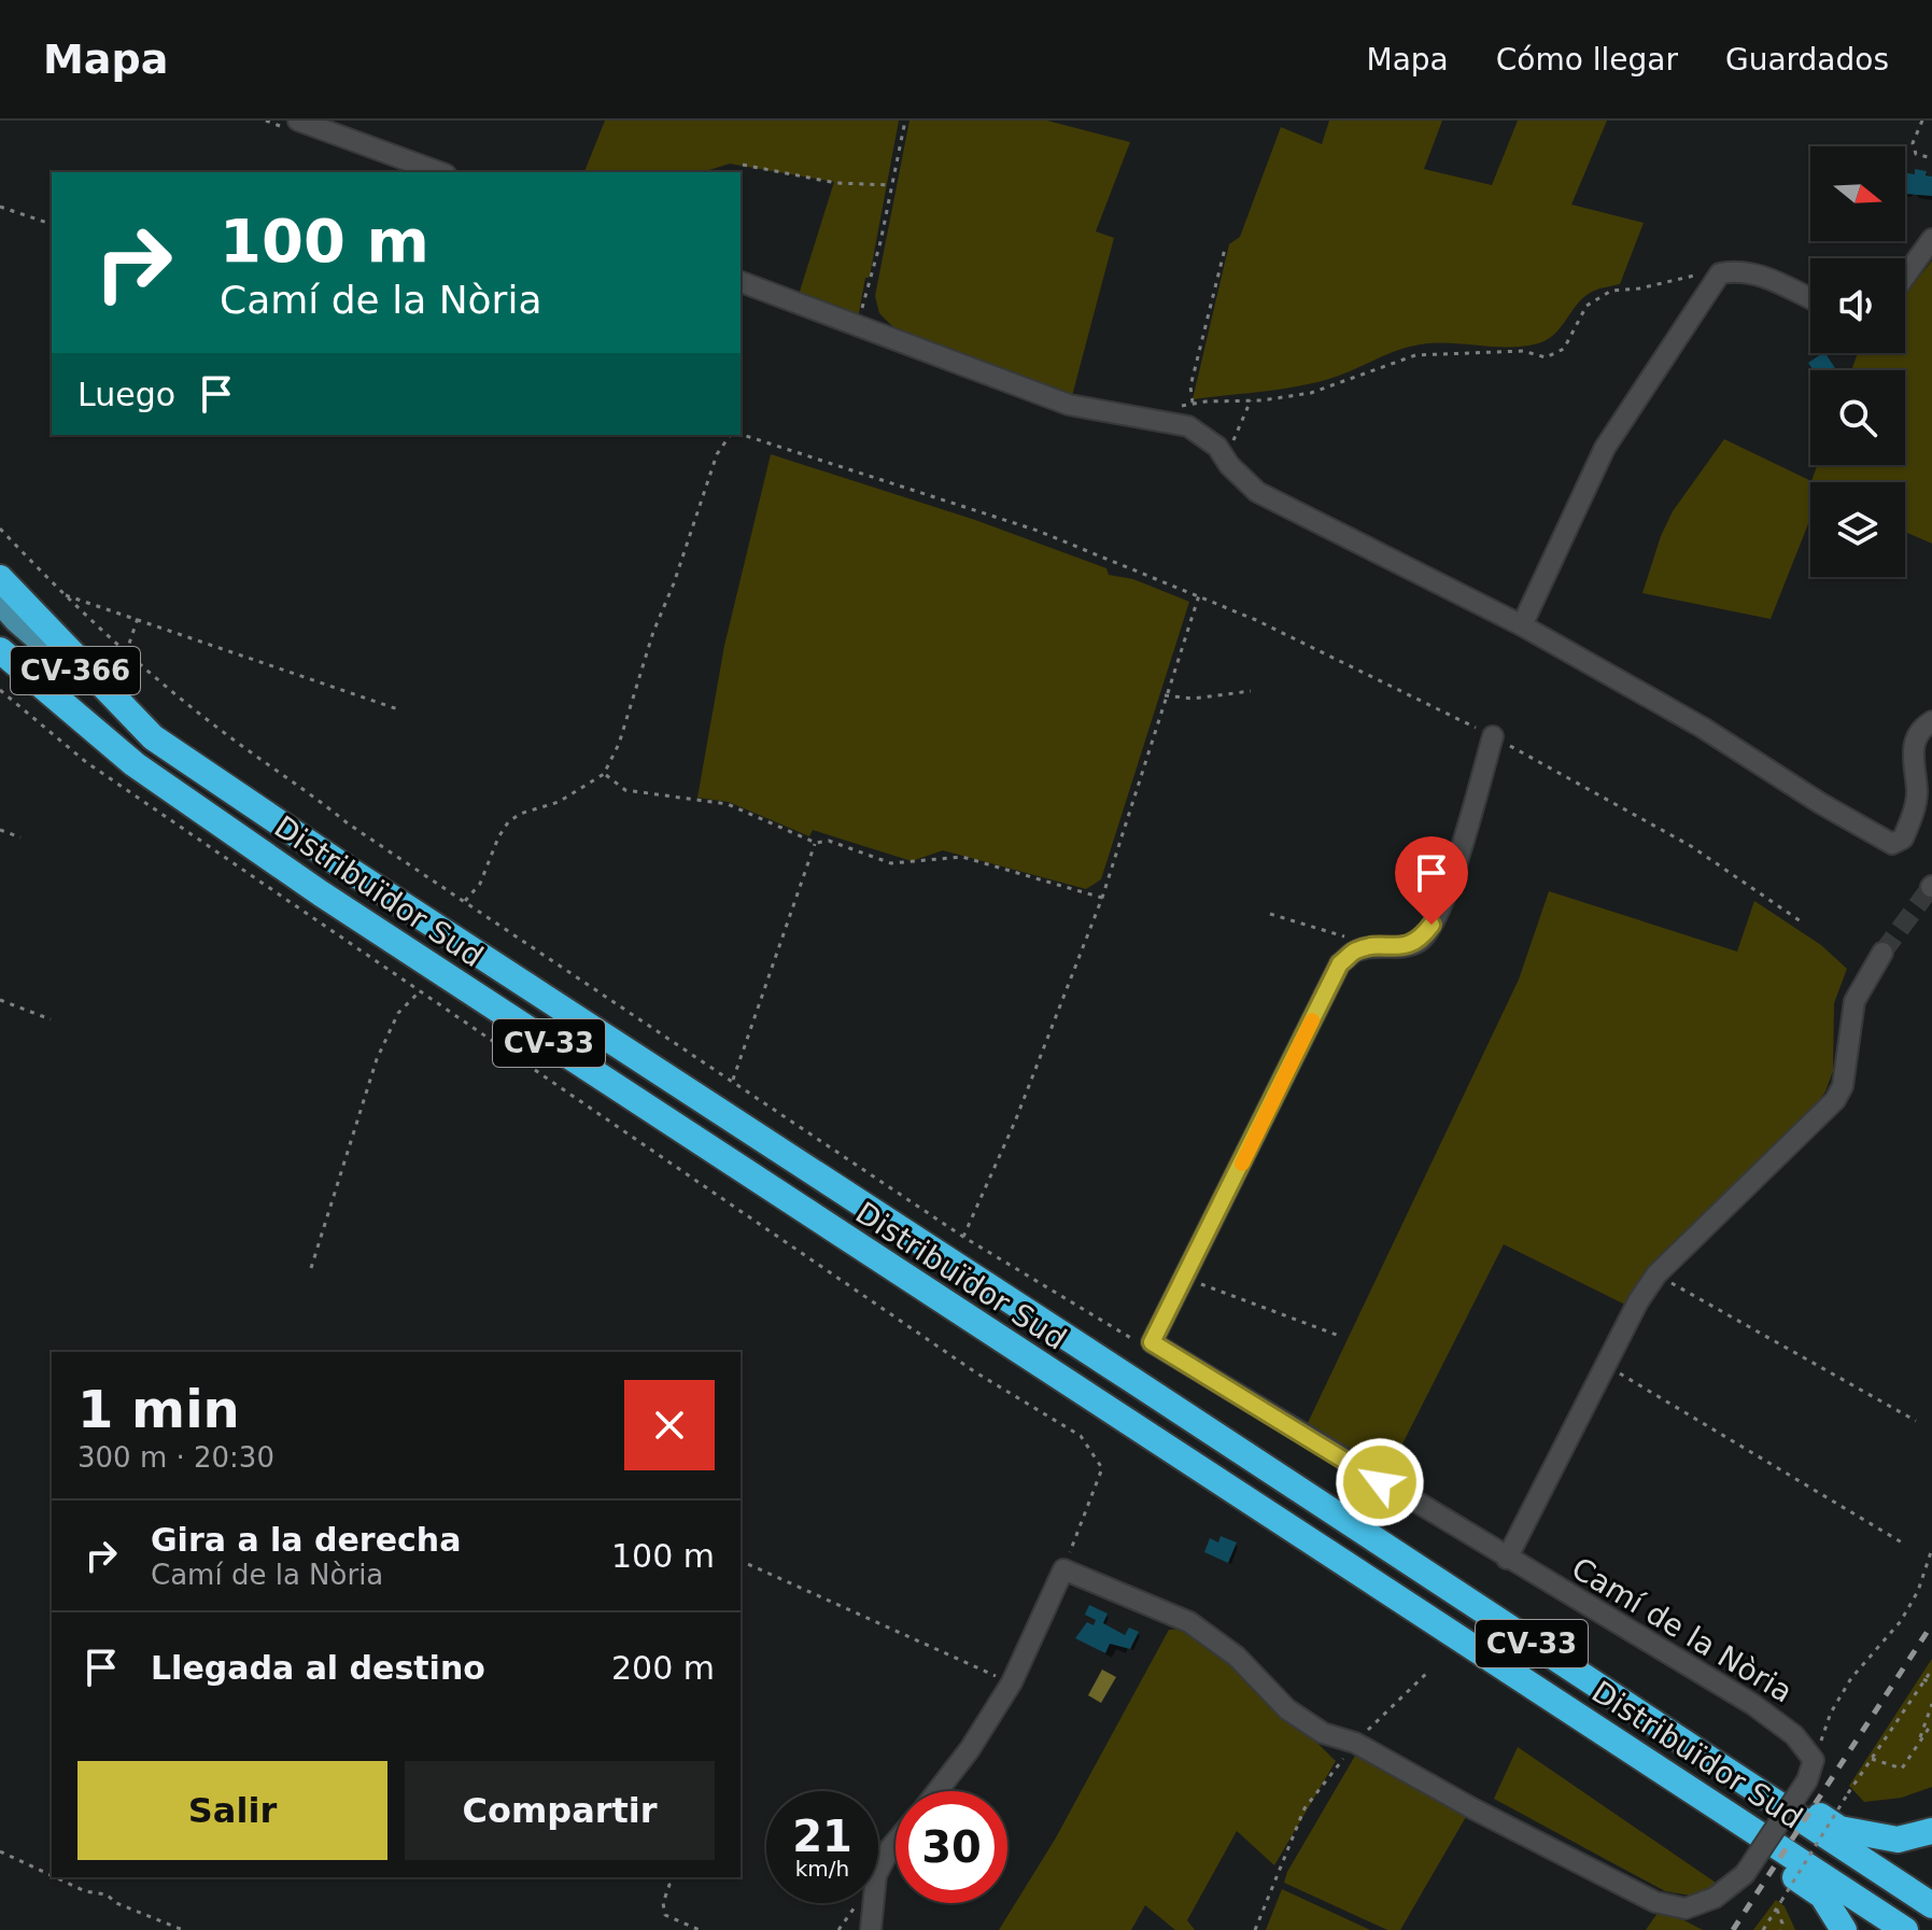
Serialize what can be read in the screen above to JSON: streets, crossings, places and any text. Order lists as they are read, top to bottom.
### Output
{
  "streets": {
    "highway": ["Distribuïdor Sud", "CV-33"],
    "main road": ["CV-366"],
    "street": ["Camí de la Nòria"]
  },
  "crossings": [
    ["CV-366", "Distribuïdor Sud"],
    ["CV-366", "CV-33"],
    ["Distribuïdor Sud", "CV-33"]
  ],
  "north": "right",
  "page": {
    "header": "Mapa",
    "nav": ["Mapa", "Cómo llegar", "Guardados"],
    "turn": ["100 m", "Camí de la Nòria"],
    "then": "Luego",
    "heading": ["1 min", "300 m · 20:30"],
    "list": [
      {
        "name": "Gira a la derecha",
        "note": "Camí de la Nòria",
        "value": "100 m"
      },
      {
        "name": "Llegada al destino",
        "value": "200 m"
      }
    ],
    "buttons": ["Salir", "Compartir"],
    "speed": "21 km/h",
    "limit": "30"
  }
}
